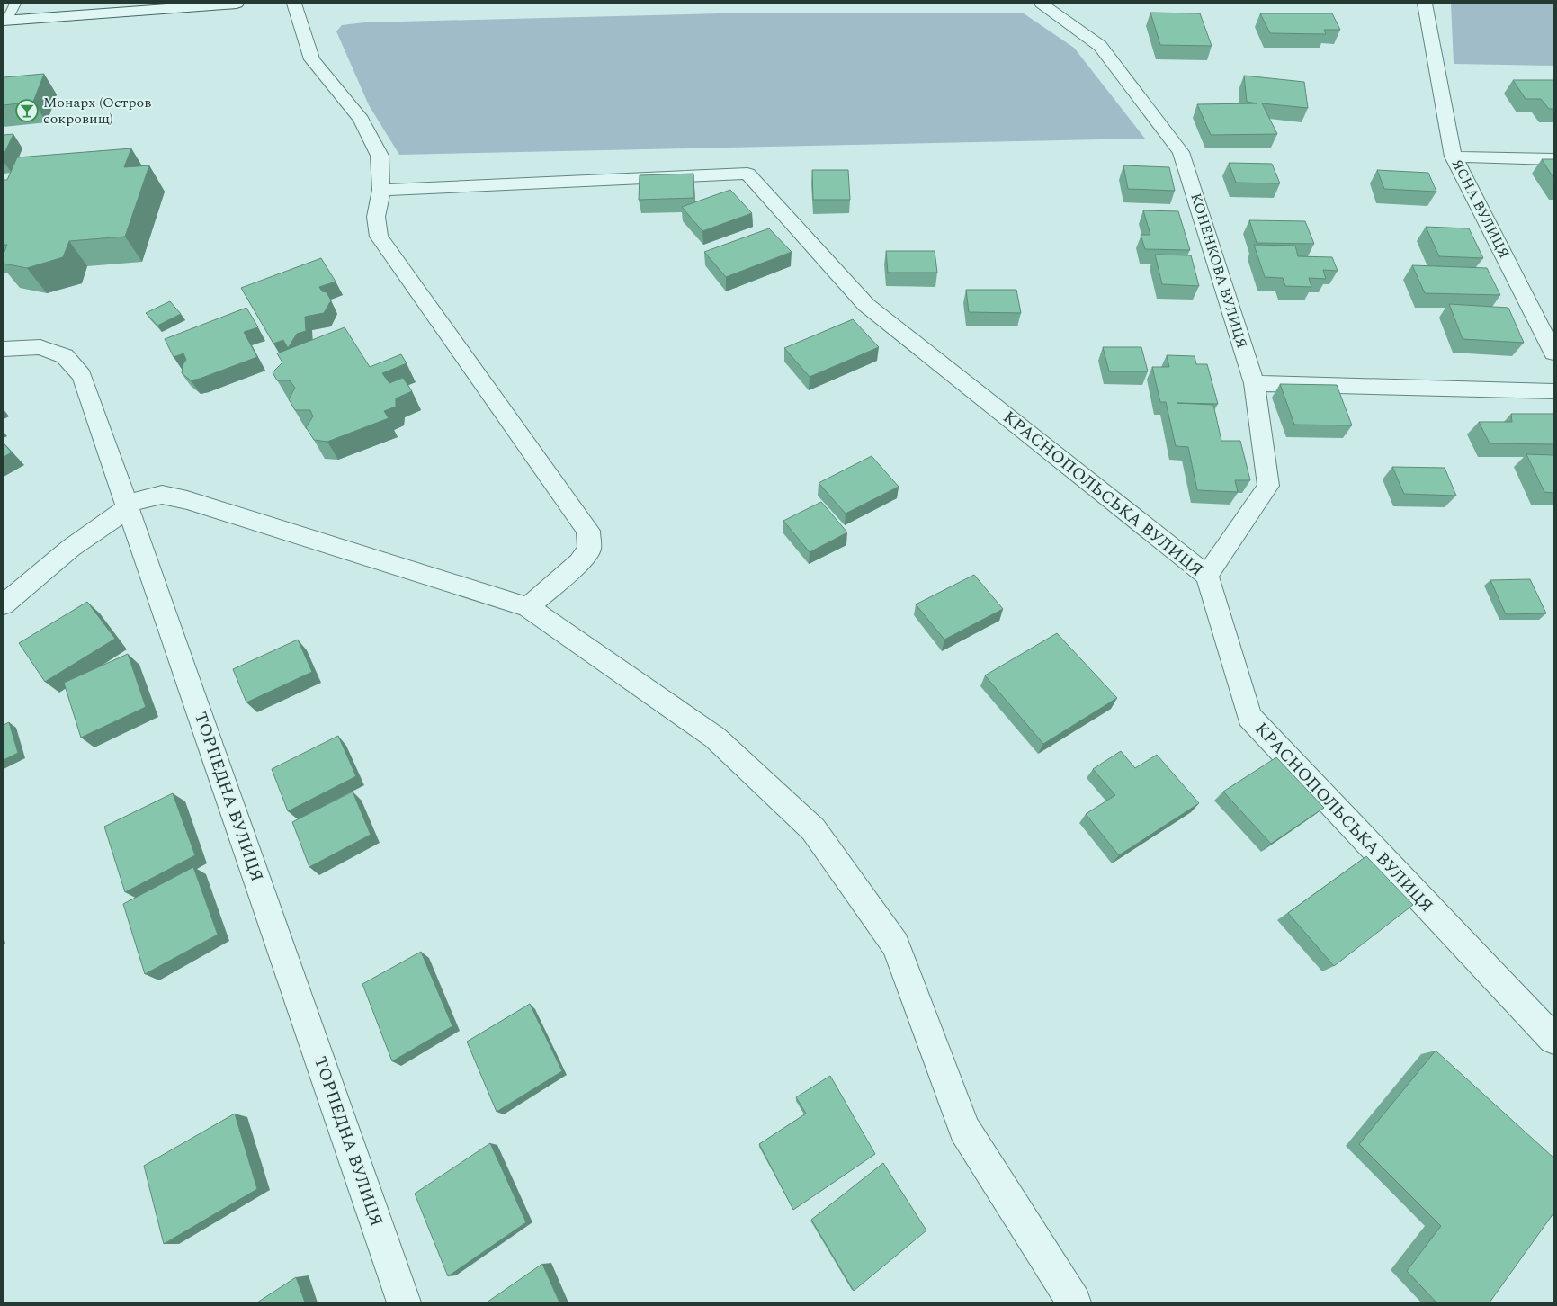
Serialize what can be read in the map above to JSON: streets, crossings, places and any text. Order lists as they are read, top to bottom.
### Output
{
  "streets": {
    "street": [
      "ЯСНА ВУЛИЦЯ",
      "КОНЕНКОВА ВУЛИЦЯ",
      "КРАСНОПОЛЬСЬКА ВУЛИЦЯ",
      "ТОРПЕДНА ВУЛИЦЯ"
    ]
  },
  "crossings": [
    ["КОНЕНКОВА ВУЛИЦЯ", "КРАСНОПОЛЬСЬКА ВУЛИЦЯ"]
  ],
  "places": {
    "bar": ["Монарх (Остров сокровищ)"]
  }
}
